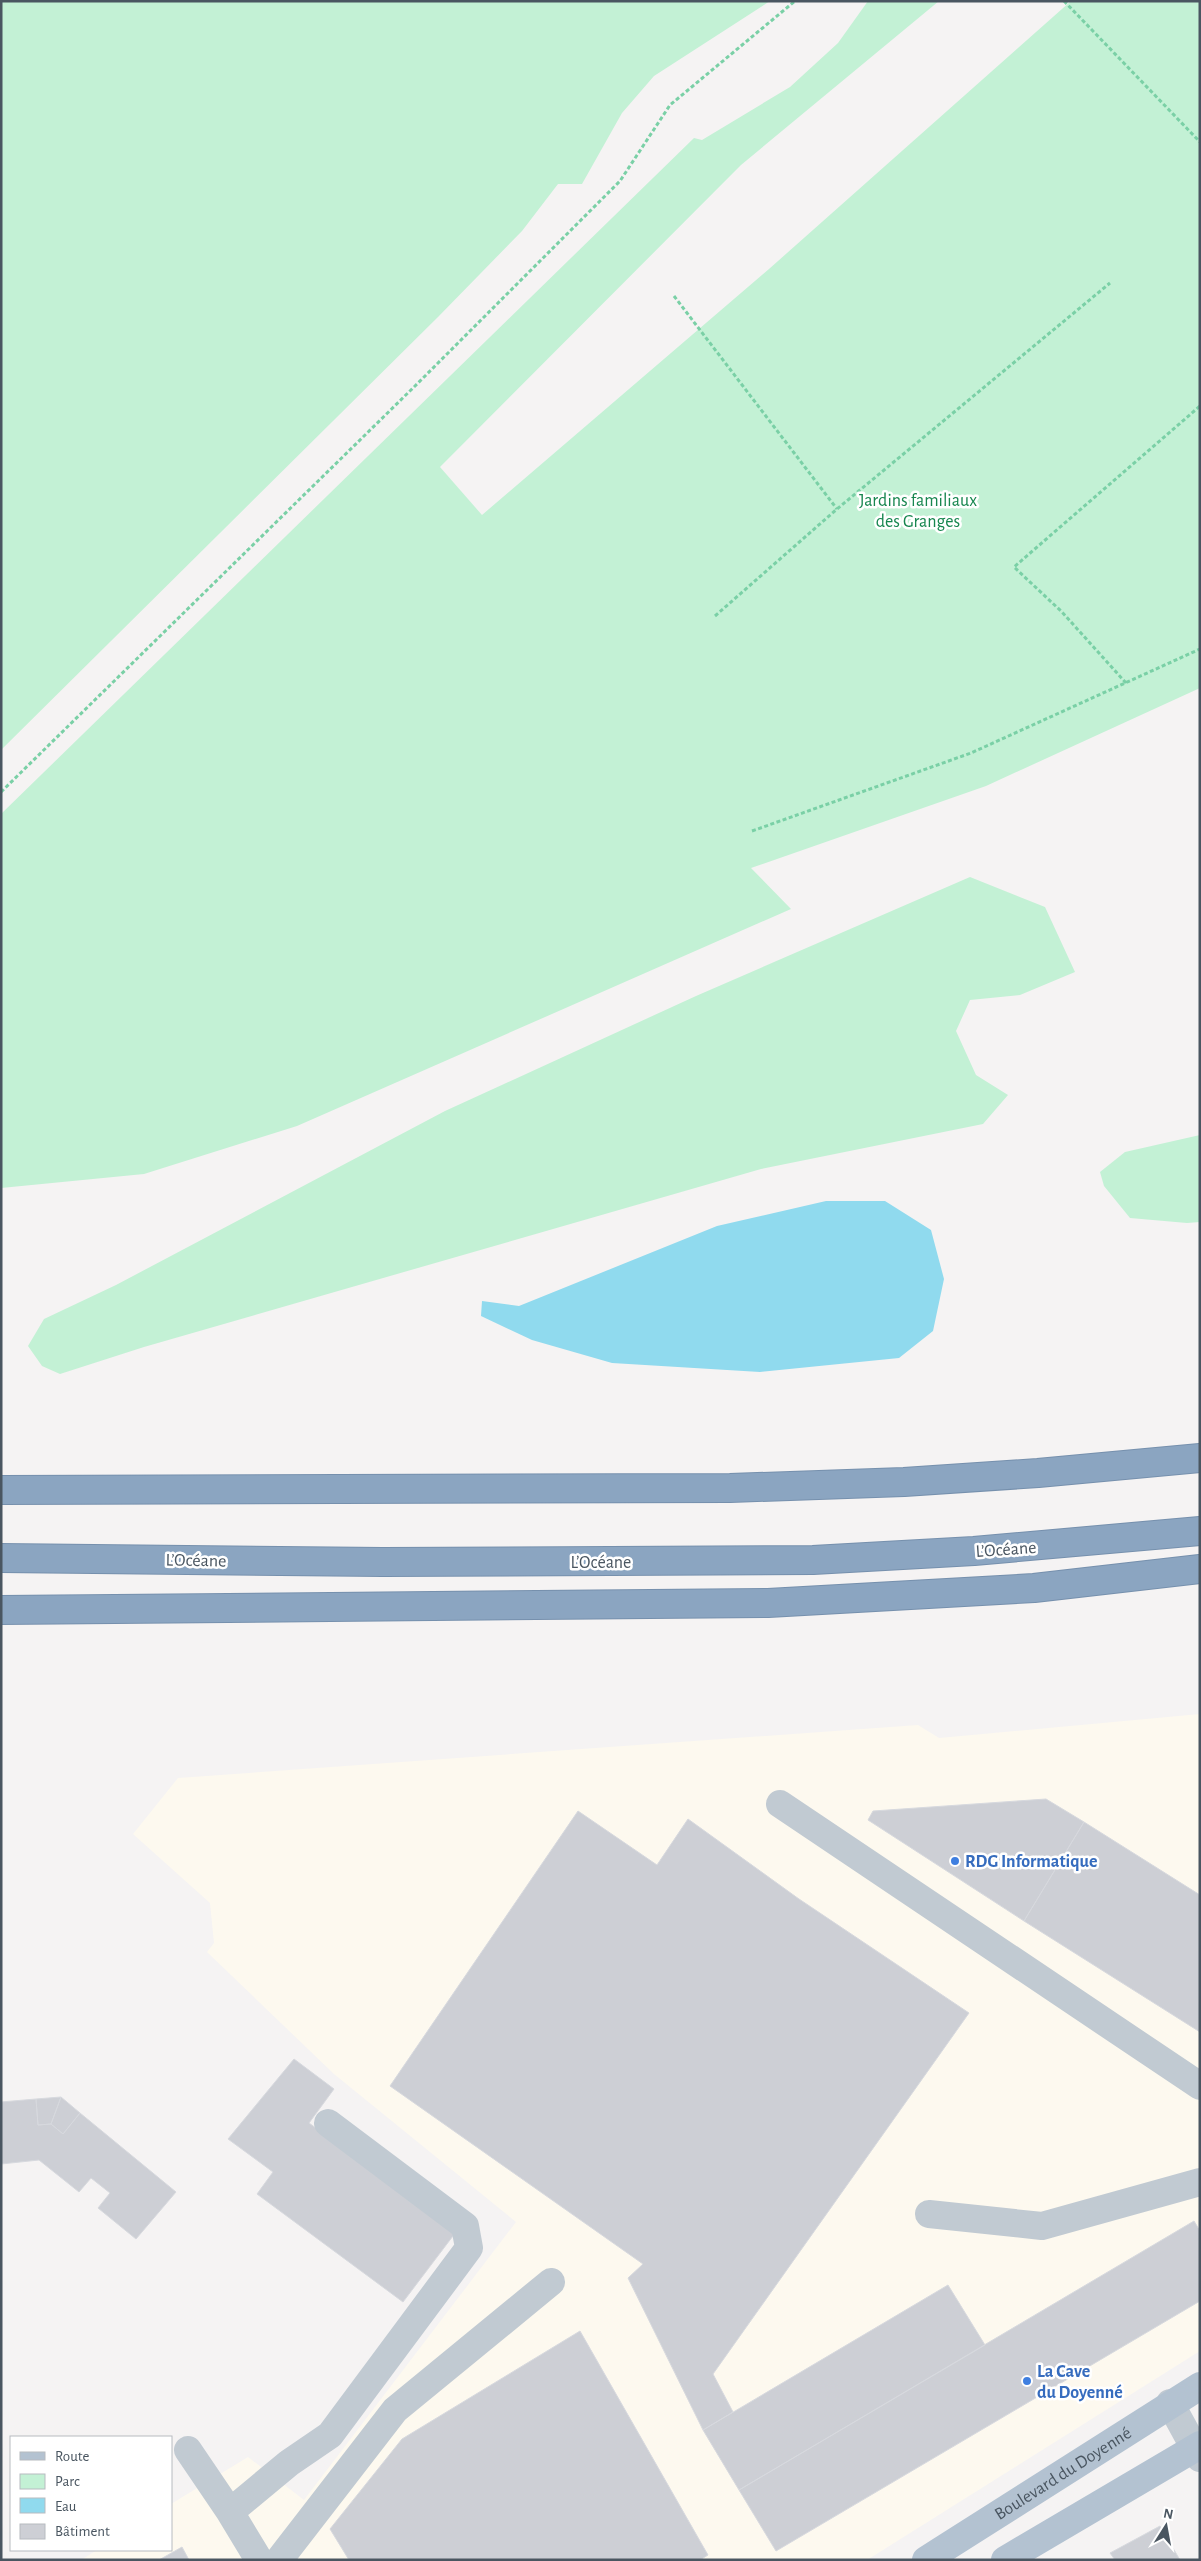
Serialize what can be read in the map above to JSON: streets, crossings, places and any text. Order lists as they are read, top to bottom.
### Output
{
  "streets": {
    "highway": ["L’Océane"],
    "main road": ["Boulevard du Doyenné"]
  },
  "parks": ["Jardins familiaux des Granges"],
  "places": ["RDG Informatique", "La Cave du Doyenné"],
  "legend": [
    "Route",
    "Parc",
    "Eau",
    "Bâtiment"
  ],
  "north": "top"
}
